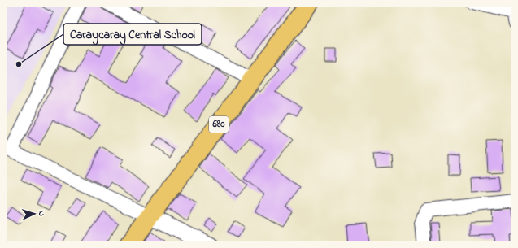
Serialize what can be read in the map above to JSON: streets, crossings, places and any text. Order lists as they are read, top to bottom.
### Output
{
  "streets": {
    "main road": ["680"]
  },
  "places": ["Caraycaray Central School"],
  "north": "right"
}
